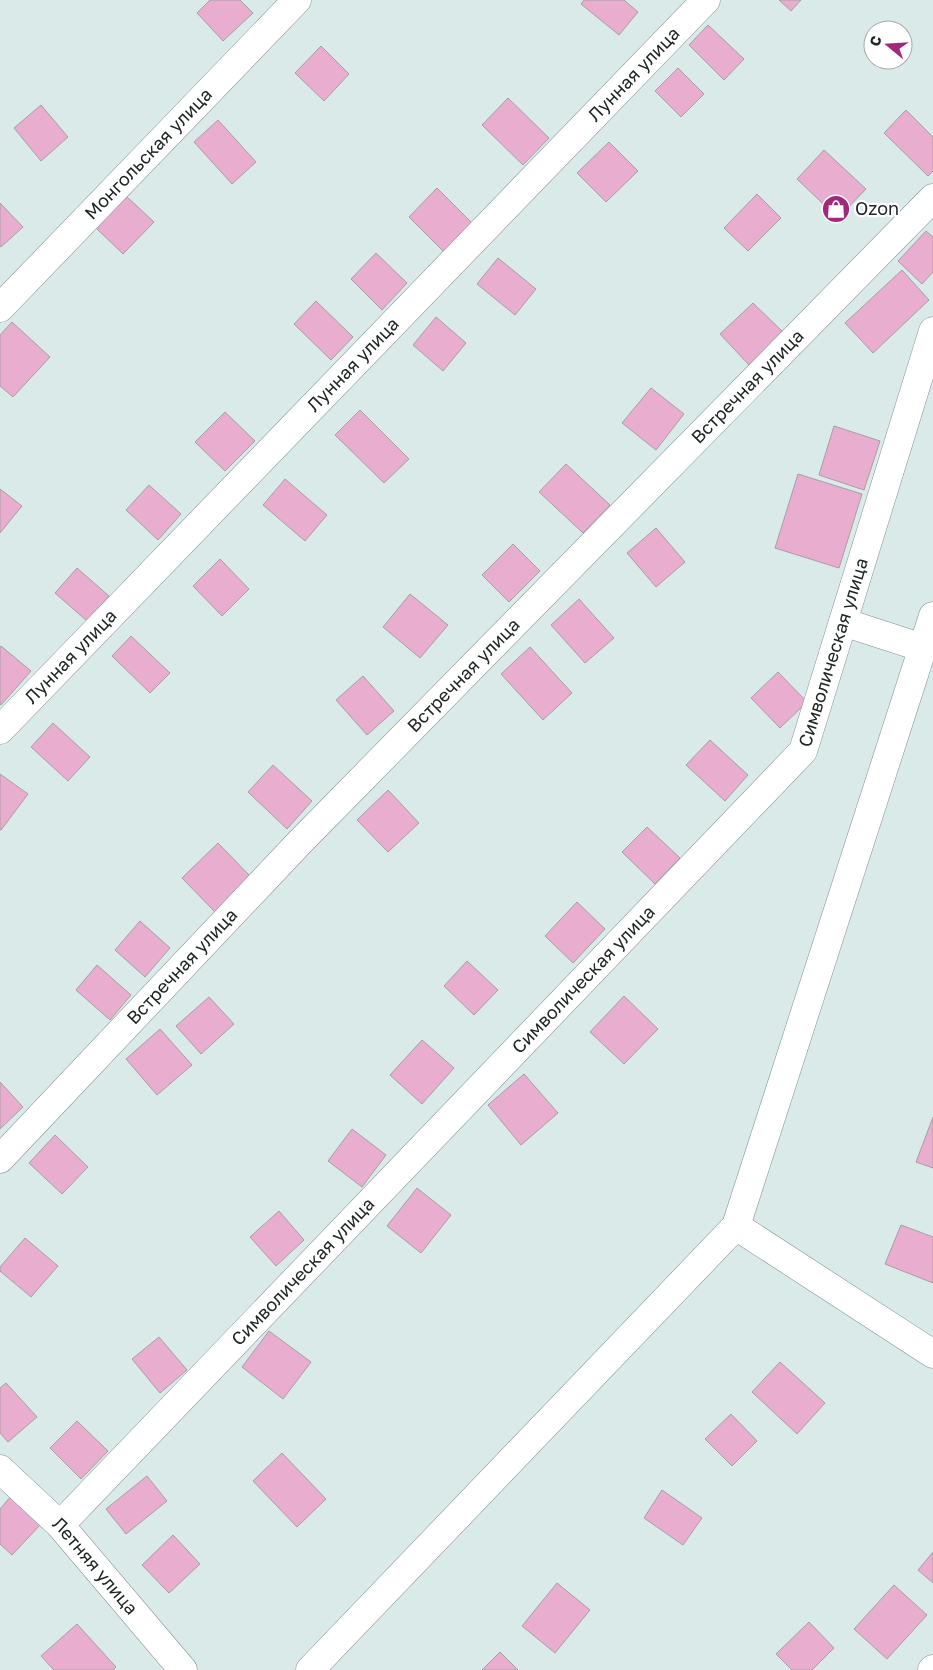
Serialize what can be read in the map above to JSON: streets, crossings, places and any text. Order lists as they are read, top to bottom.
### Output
{
  "streets": {
    "street": [
      "Лунная улица",
      "Монгольская улица",
      "Встречная улица",
      "Символическая улица",
      "Летняя улица"
    ]
  },
  "crossings": [
    ["Символическая улица", "Летняя улица"]
  ],
  "places": {
    "shop": ["Ozon"]
  },
  "north": "left"
}
